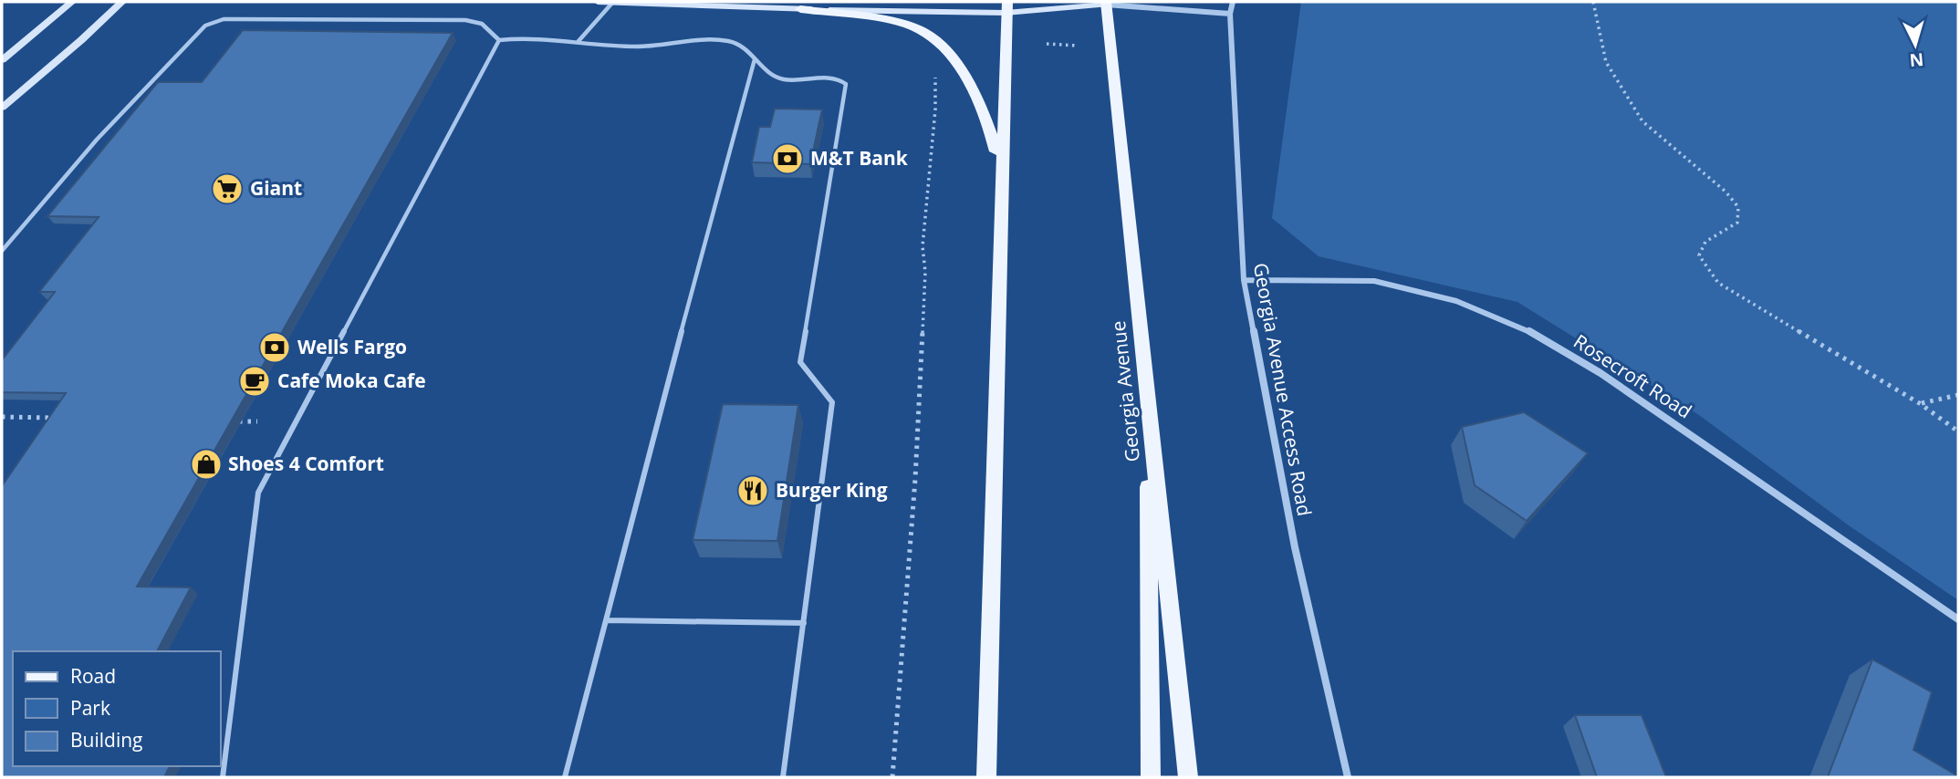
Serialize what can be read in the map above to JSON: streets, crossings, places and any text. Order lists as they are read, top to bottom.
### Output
{
  "streets": {
    "main road": ["Georgia Avenue"],
    "street": ["Rosecroft Road", "Georgia Avenue Access Road"]
  },
  "crossings": [
    ["Rosecroft Road", "Georgia Avenue Access Road"]
  ],
  "places": {
    "bank": ["M&T Bank", "Wells Fargo"],
    "supermarket": ["Giant"],
    "cafe": ["Cafe Moka Cafe"],
    "shop": ["Shoes 4 Comfort"],
    "restaurant": ["Burger King"]
  },
  "legend": ["Road", "Park", "Building"],
  "north": "bottom"
}
